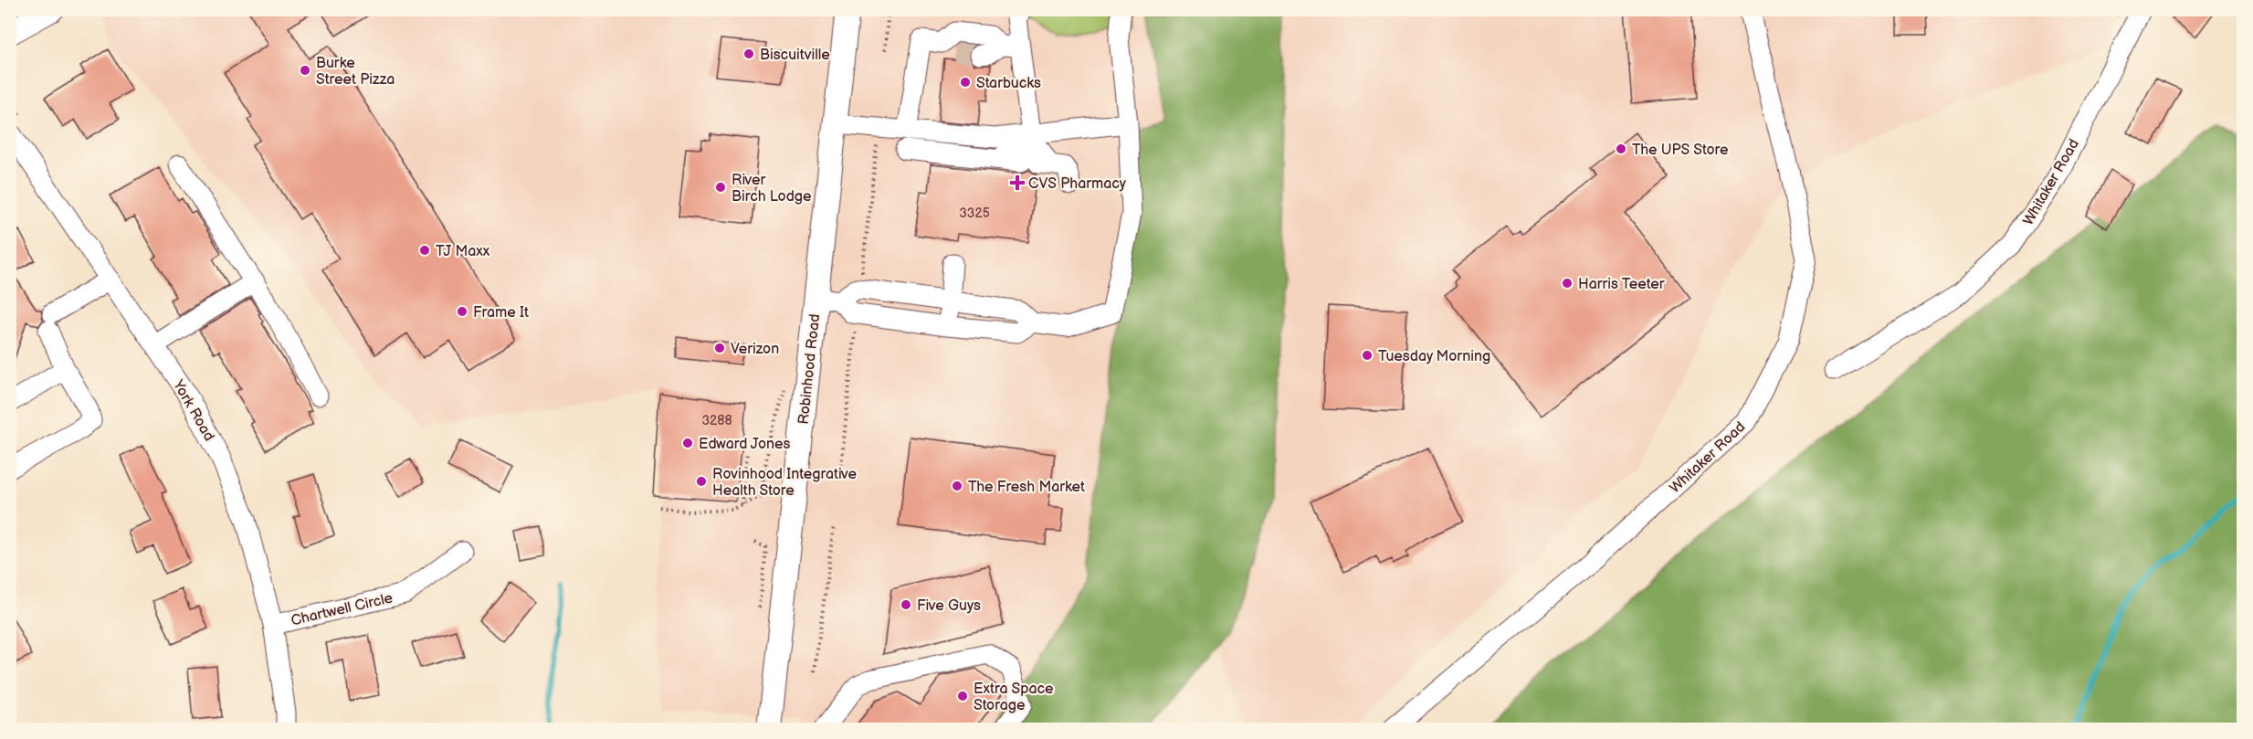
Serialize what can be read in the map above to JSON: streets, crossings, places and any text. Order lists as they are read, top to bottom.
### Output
{
  "streets": {
    "main road": ["Robinhood Road"],
    "street": ["Whitaker Road", "York Road", "Chartwell Circle"]
  },
  "crossings": [
    ["York Road", "Chartwell Circle"]
  ],
  "places": {
    "other": [
      "Biscuitville",
      "Burke Street Pizza",
      "Starbucks",
      "The UPS Store",
      "River Birch Lodge",
      "TJ Maxx",
      "Harris Teeter",
      "Frame It",
      "Verizon",
      "Tuesday Morning",
      "Edward Jones",
      "Rovinhood Integrative Health Store",
      "The Fresh Market",
      "Five Guys",
      "Extra Space Storage"
    ],
    "health": ["CVS Pharmacy"]
  },
  "house_numbers": ["3325", "3288"]
}
